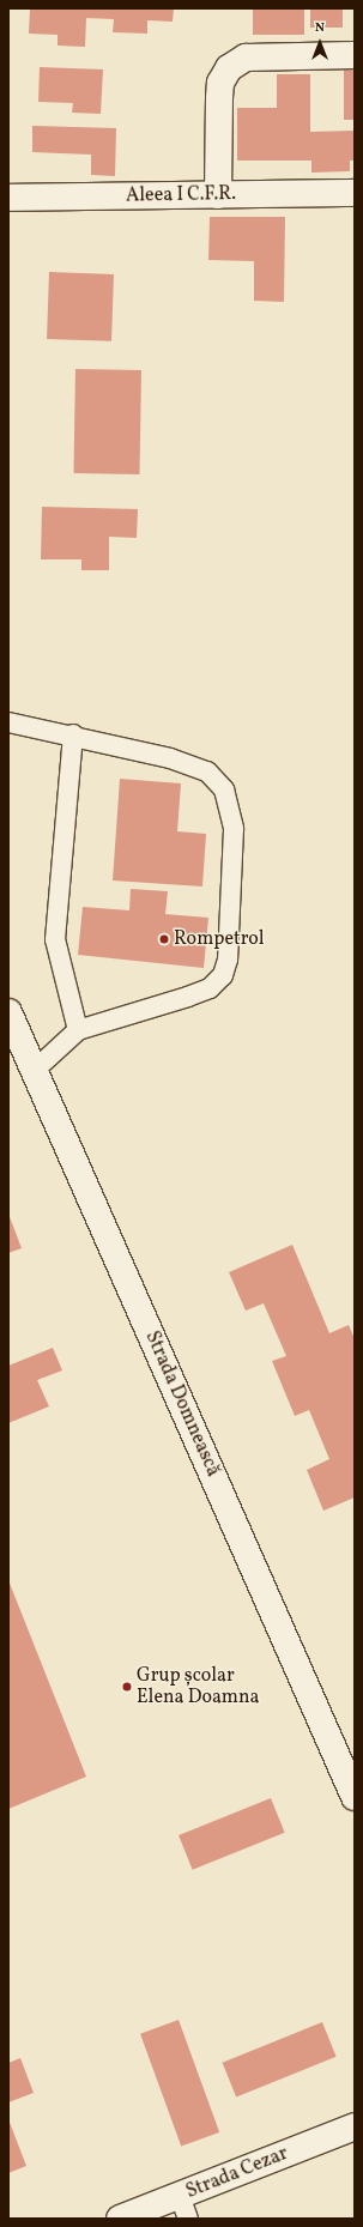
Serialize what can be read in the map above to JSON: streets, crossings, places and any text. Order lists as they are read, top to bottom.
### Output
{
  "streets": {
    "street": ["Aleea I C.F.R.", "Strada Domnească", "Strada Cezar"]
  },
  "places": ["Rompetrol", "Grup școlar Elena Doamna"],
  "north": "top"
}
